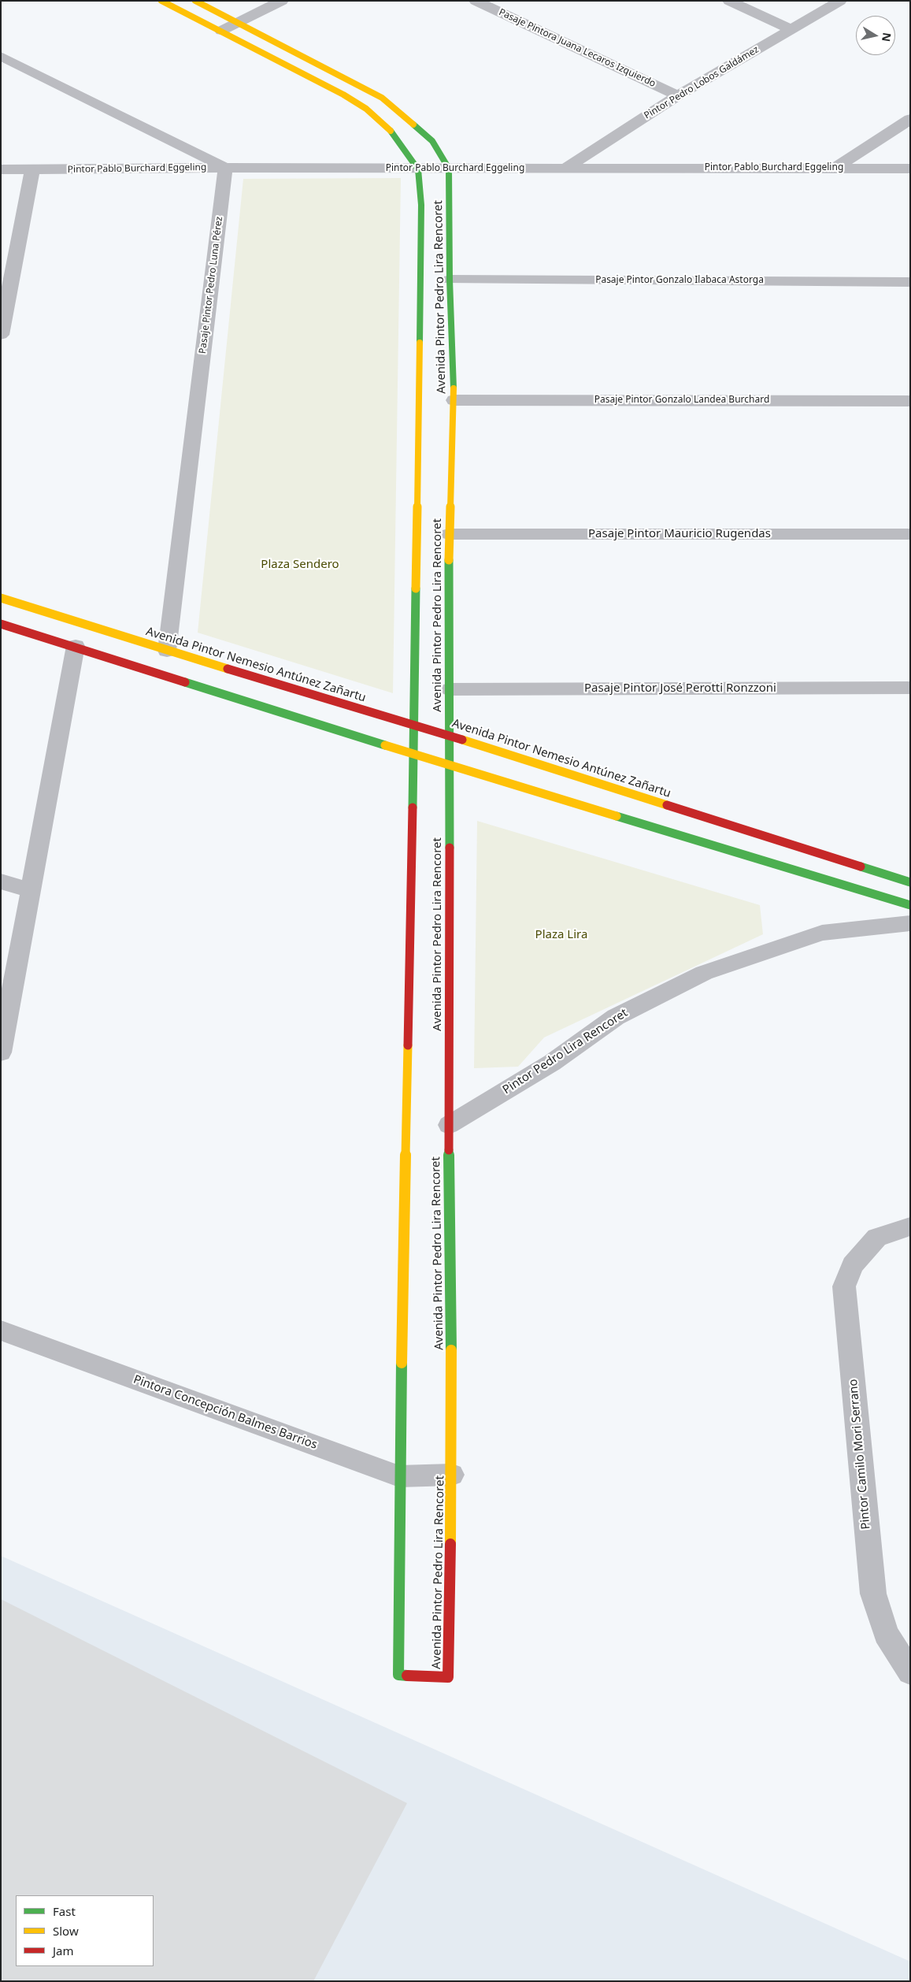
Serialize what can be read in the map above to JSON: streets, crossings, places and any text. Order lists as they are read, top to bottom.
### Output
{
  "streets": {
    "street": [
      "Pasaje Pintora Juana Lecaros Izquierdo",
      "Pintor Pedro Lobos Galdámez",
      "Pintor Pablo Burchard Eggeling",
      "Pasaje Pintor Gonzalo Ilabaca Astorga",
      "Pasaje Pintor Pedro Luna Pérez",
      "Avenida Pintor Pedro Lira Rencoret",
      "Pasaje Pintor Gonzalo Landea Burchard",
      "Pasaje Pintor Mauricio Rugendas",
      "Avenida Pintor Nemesio Antúnez Zañartu",
      "Pasaje Pintor José Perotti Ronzzoni",
      "Pintor Pedro Lira Rencoret",
      "Pintora Concepción Balmes Barrios",
      "Pintor Camilo Mori Serrano"
    ]
  },
  "crossings": [
    ["Pasaje Pintora Juana Lecaros Izquierdo", "Pintor Pedro Lobos Galdámez"],
    ["Pintor Pedro Lobos Galdámez", "Pintor Pablo Burchard Eggeling"],
    ["Pintor Pablo Burchard Eggeling", "Pasaje Pintor Pedro Luna Pérez"],
    ["Pintor Pablo Burchard Eggeling", "Avenida Pintor Pedro Lira Rencoret"],
    ["Pasaje Pintor Gonzalo Ilabaca Astorga", "Avenida Pintor Pedro Lira Rencoret"],
    ["Pasaje Pintor Pedro Luna Pérez", "Avenida Pintor Nemesio Antúnez Zañartu"],
    ["Avenida Pintor Pedro Lira Rencoret", "Pasaje Pintor Gonzalo Landea Burchard"],
    ["Avenida Pintor Pedro Lira Rencoret", "Pasaje Pintor Mauricio Rugendas"],
    ["Avenida Pintor Pedro Lira Rencoret", "Avenida Pintor Nemesio Antúnez Zañartu"],
    ["Avenida Pintor Pedro Lira Rencoret", "Pasaje Pintor José Perotti Ronzzoni"],
    ["Avenida Pintor Pedro Lira Rencoret", "Pintor Pedro Lira Rencoret"],
    ["Avenida Pintor Pedro Lira Rencoret", "Pintora Concepción Balmes Barrios"]
  ],
  "parks": ["Plaza Sendero", "Plaza Lira"],
  "legend": ["Fast", "Slow", "Jam"],
  "north": "right"
}
